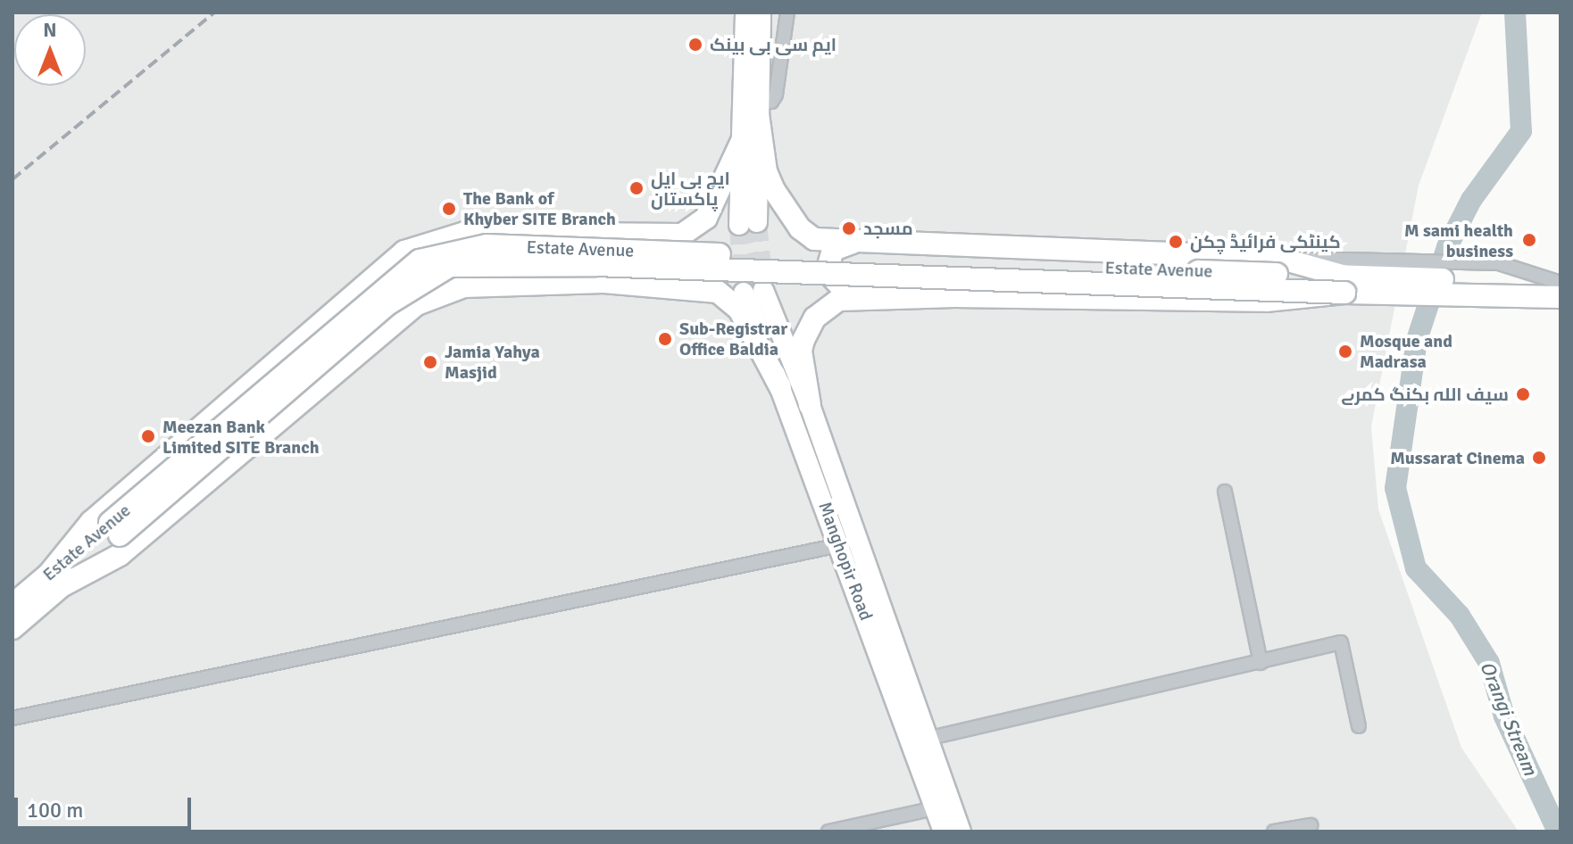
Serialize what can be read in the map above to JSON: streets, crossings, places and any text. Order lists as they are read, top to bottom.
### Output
{
  "streets": {
    "highway": ["Estate Avenue"],
    "main road": ["Manghopir Road"]
  },
  "water": ["Orangi Stream"],
  "places": [
    "ایم سی بی بینک",
    "ایچ بی ایل پاکستان",
    "The Bank of Khyber SITE Branch",
    "مسجد",
    "M sami health business",
    "کینٹکی فرائیڈ چکن",
    "Sub-Registrar Office Baldia",
    "Mosque and Madrasa",
    "Jamia Yahya Masjid",
    "سیف اللہ بکنگ کمرے",
    "Meezan Bank Limited SITE Branch",
    "Mussarat Cinema"
  ],
  "scale_bar": "100 m",
  "north": "top"
}
